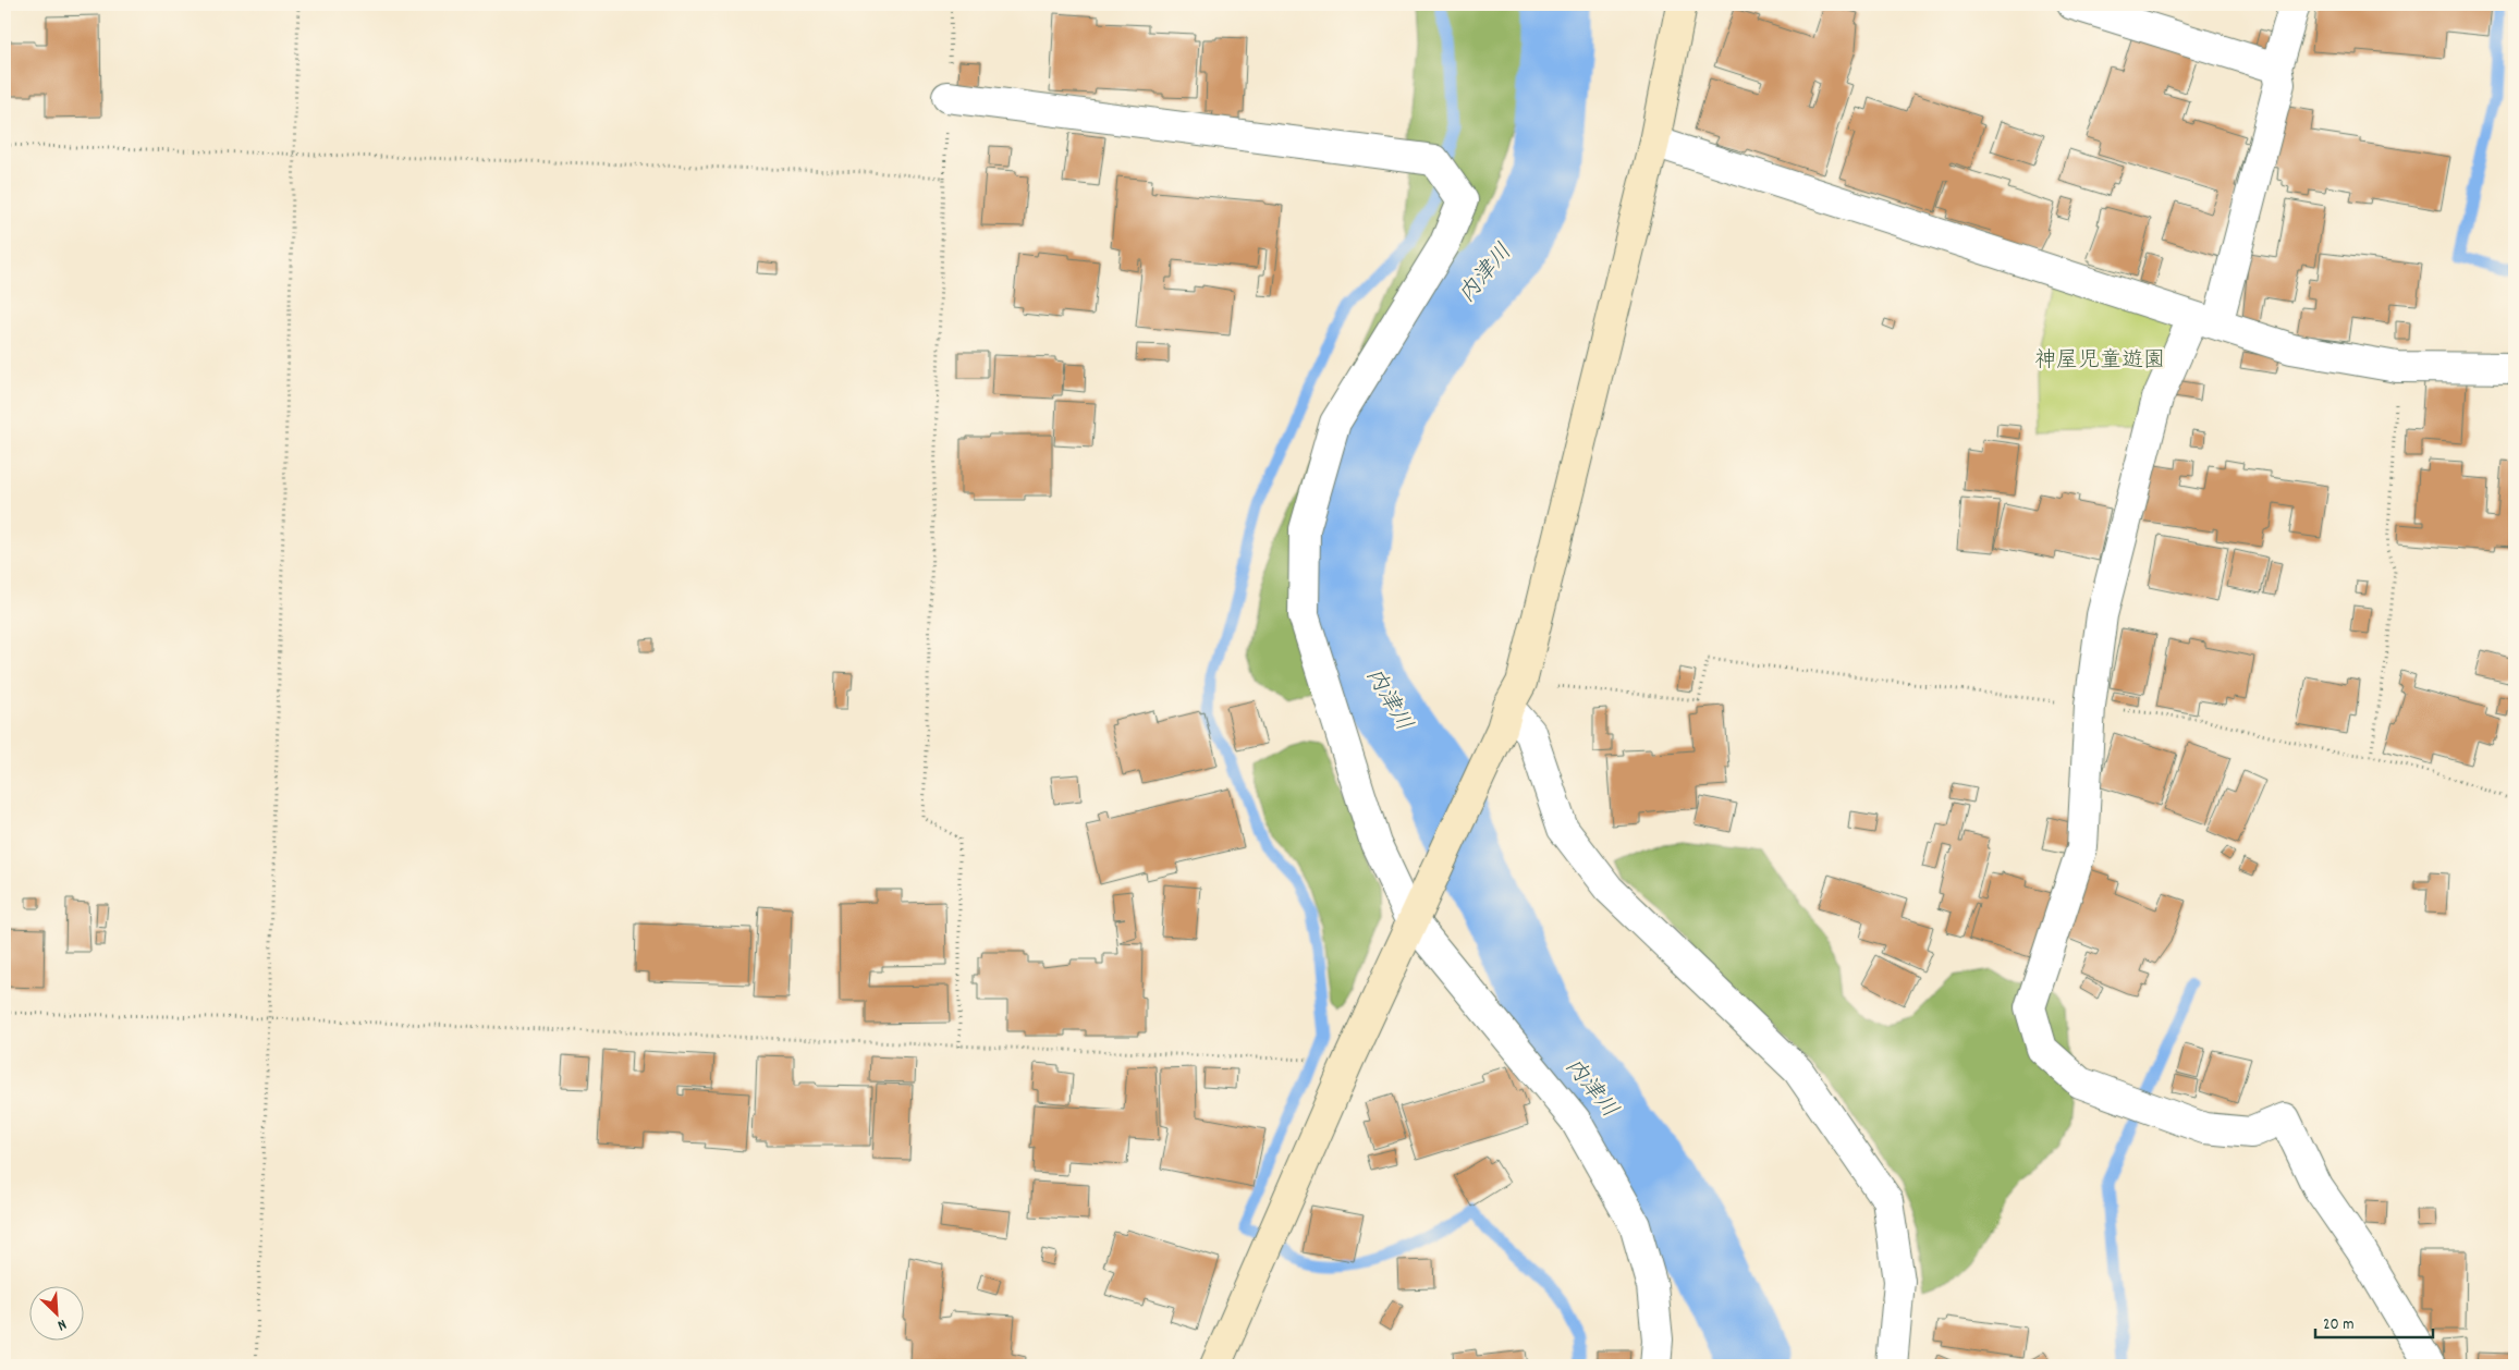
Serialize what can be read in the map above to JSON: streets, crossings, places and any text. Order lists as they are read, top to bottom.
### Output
{
  "water": ["内津川"],
  "parks": ["神屋児童遊園"],
  "scale_bar": "20 m",
  "north": "bottom right"
}
